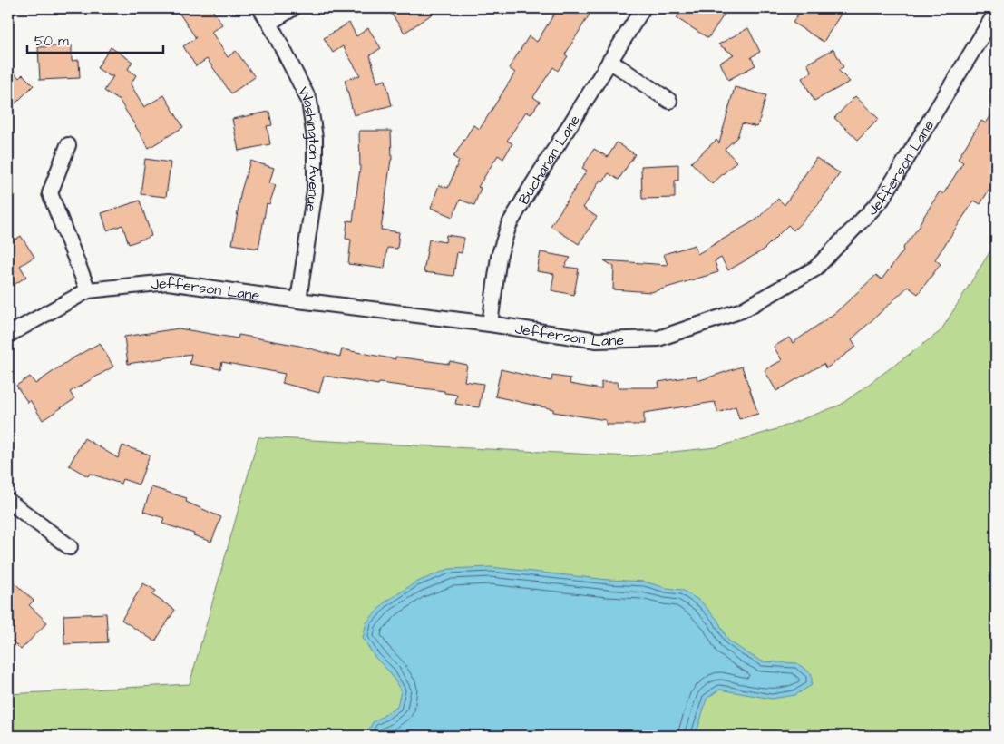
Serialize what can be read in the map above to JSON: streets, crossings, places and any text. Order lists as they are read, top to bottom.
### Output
{
  "streets": {
    "street": ["Washington Avenue", "Buchanan Lane", "Jefferson Lane"]
  },
  "crossings": [
    ["Washington Avenue", "Jefferson Lane"],
    ["Buchanan Lane", "Jefferson Lane"]
  ],
  "scale_bar": "50 m"
}
